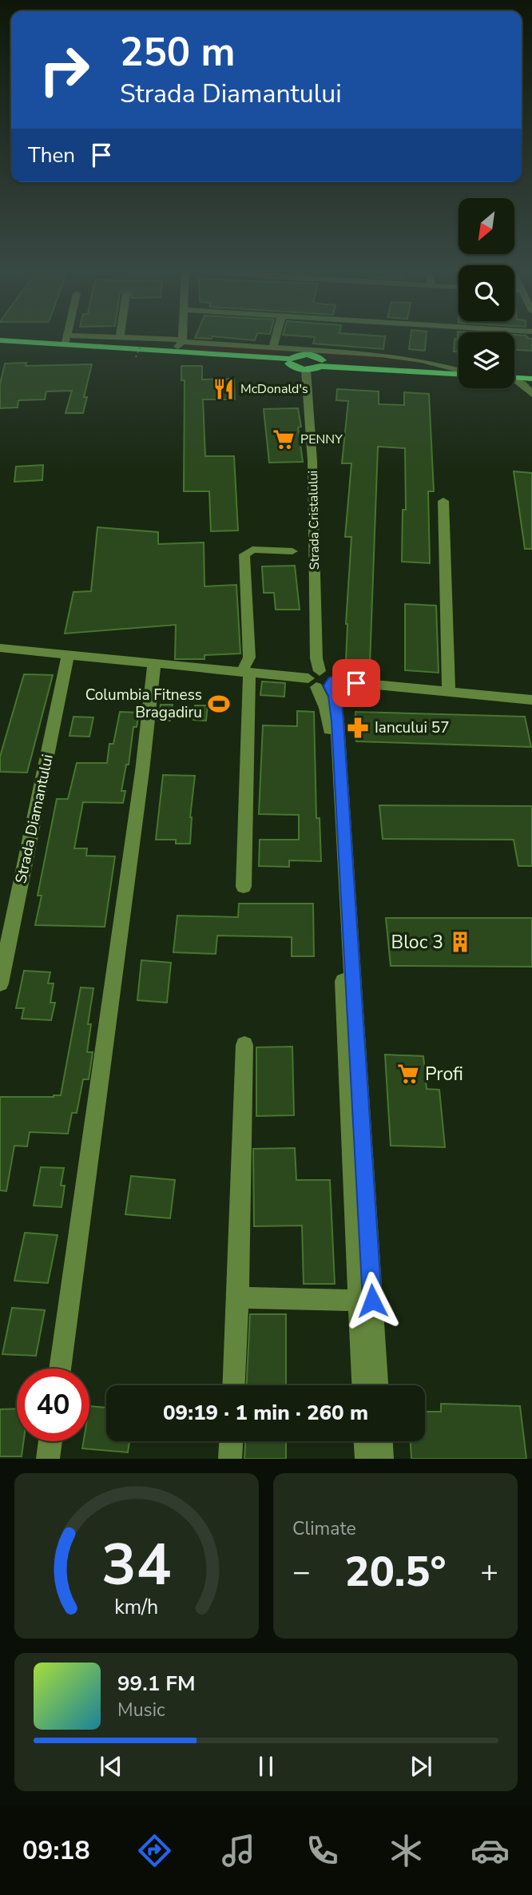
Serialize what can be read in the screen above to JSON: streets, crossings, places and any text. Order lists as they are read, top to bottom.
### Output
{
  "streets": {
    "street": ["Strada Cristalului", "Strada Diamantului"]
  },
  "places": {
    "restaurant": ["McDonald's"],
    "supermarket": ["PENNY", "Profi"],
    "sports": ["Columbia Fitness Bragadiru"],
    "pharmacy": ["Iancului 57"],
    "building": ["Bloc 3"]
  },
  "north": "bottom left",
  "page": {
    "turn": ["250 m", "Strada Diamantului"],
    "then": "Then",
    "limit": "40",
    "trip": "09:19 · 1 min · 260 m",
    "tile": "Climate",
    "heat": ["−", "20.5°", "+"],
    "song": ["99.1 FM", "Music"],
    "tabs": "09:18",
    "gauge": ["34", "km/h"]
  }
}
